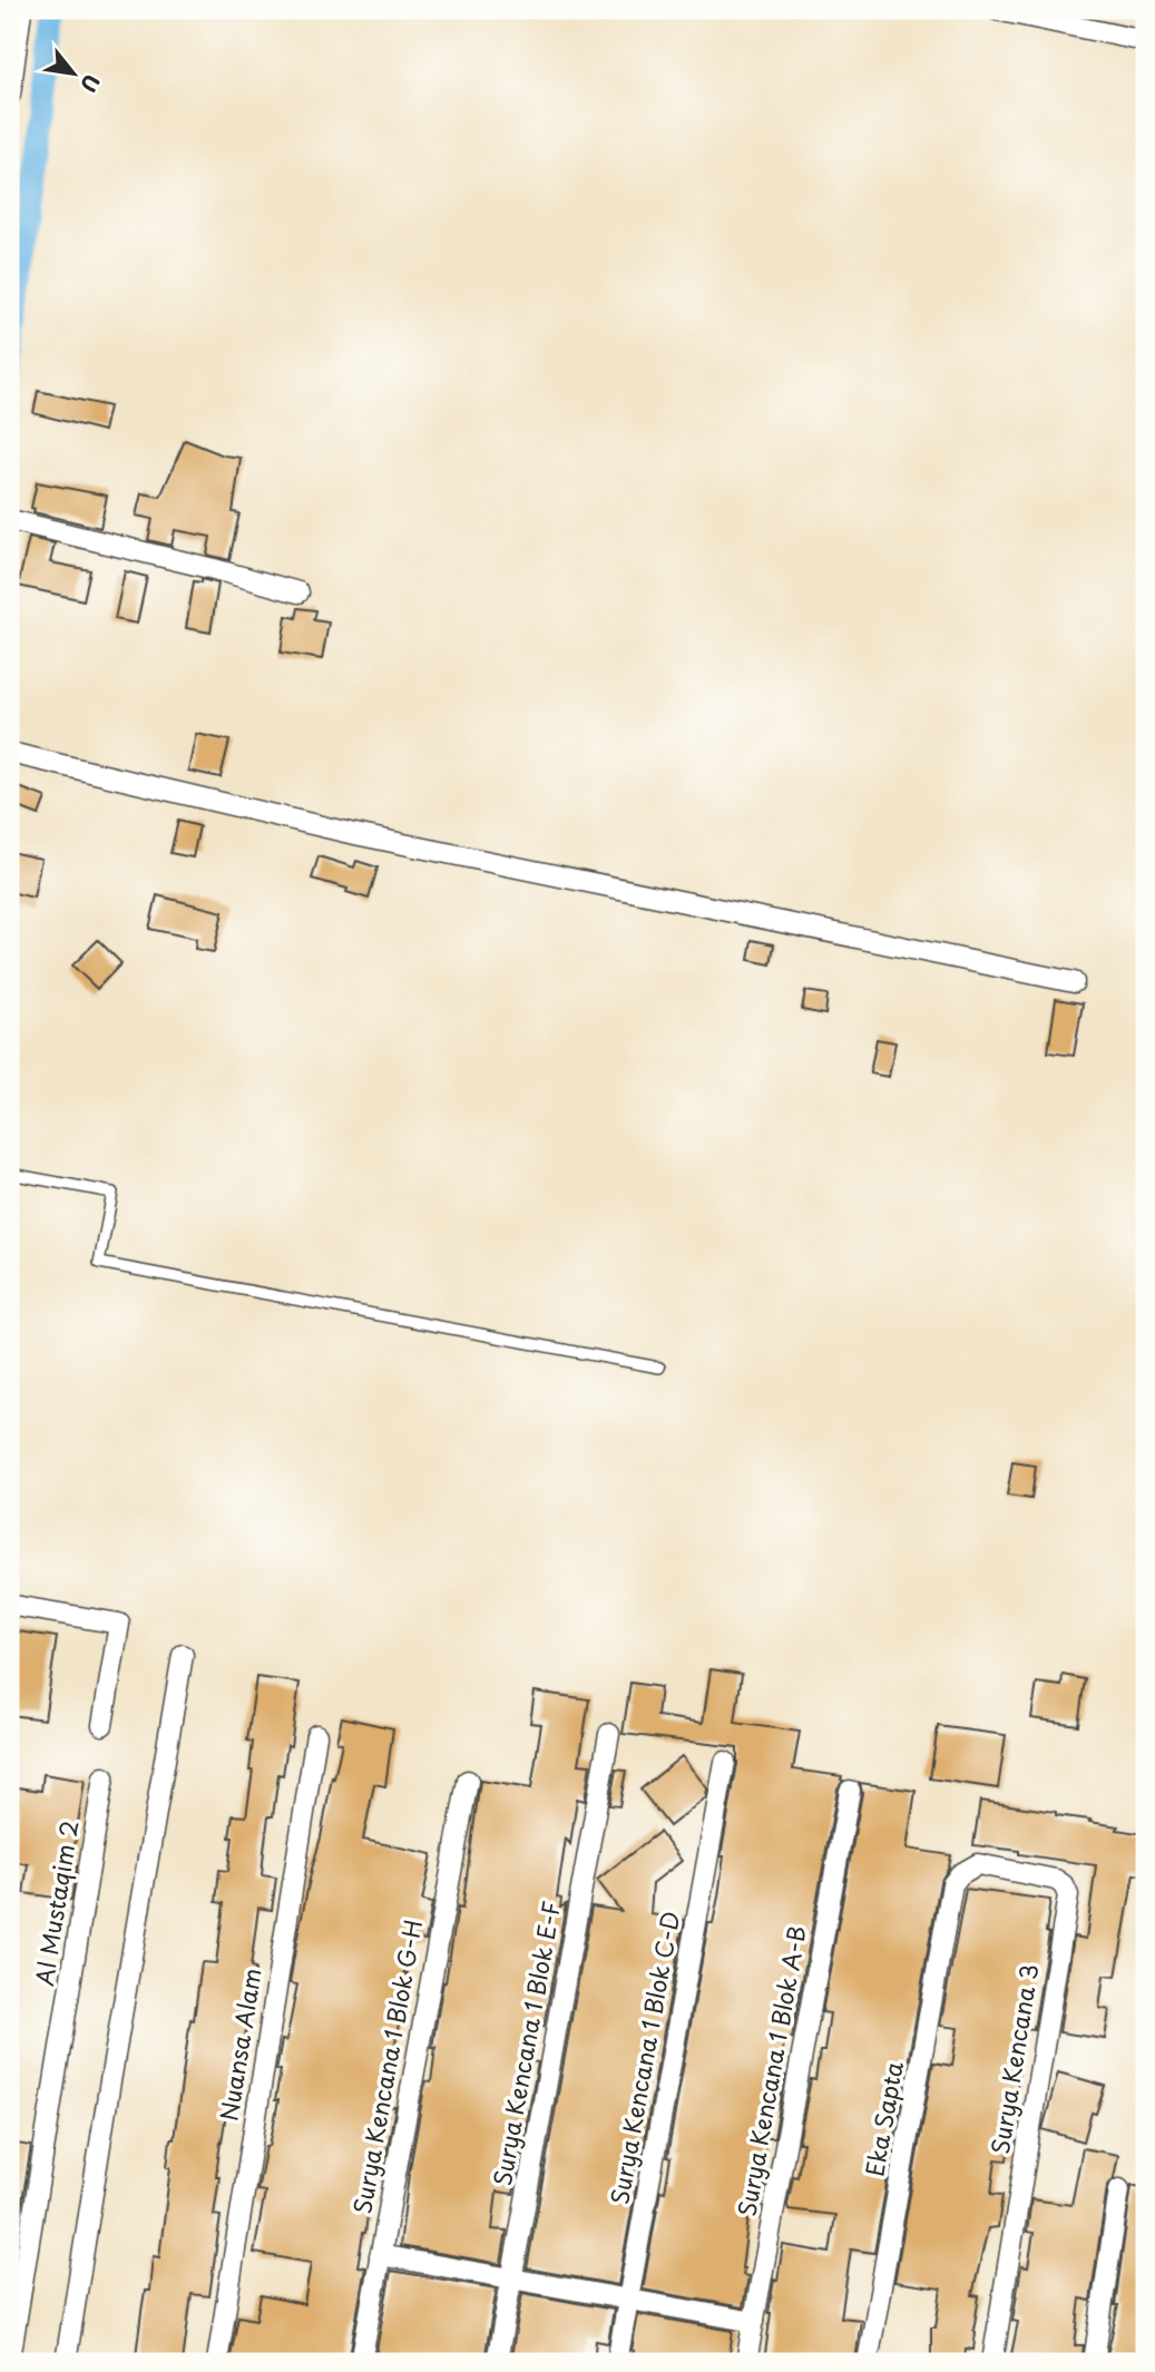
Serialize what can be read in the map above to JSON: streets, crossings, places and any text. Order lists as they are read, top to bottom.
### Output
{
  "streets": {
    "street": [
      "Al Mustaqim 2",
      "Surya Kencana 1 Blok E-F",
      "Nuansa Alam",
      "Surya Kencana 1 Blok C-D",
      "Surya Kencana 3",
      "Surya Kencana 1 Blok G-H",
      "Surya Kencana 1 Blok A-B",
      "Eka Sapta"
    ]
  },
  "crossings": [
    ["Surya Kencana 3", "Eka Sapta"]
  ],
  "north": "bottom right"
}
